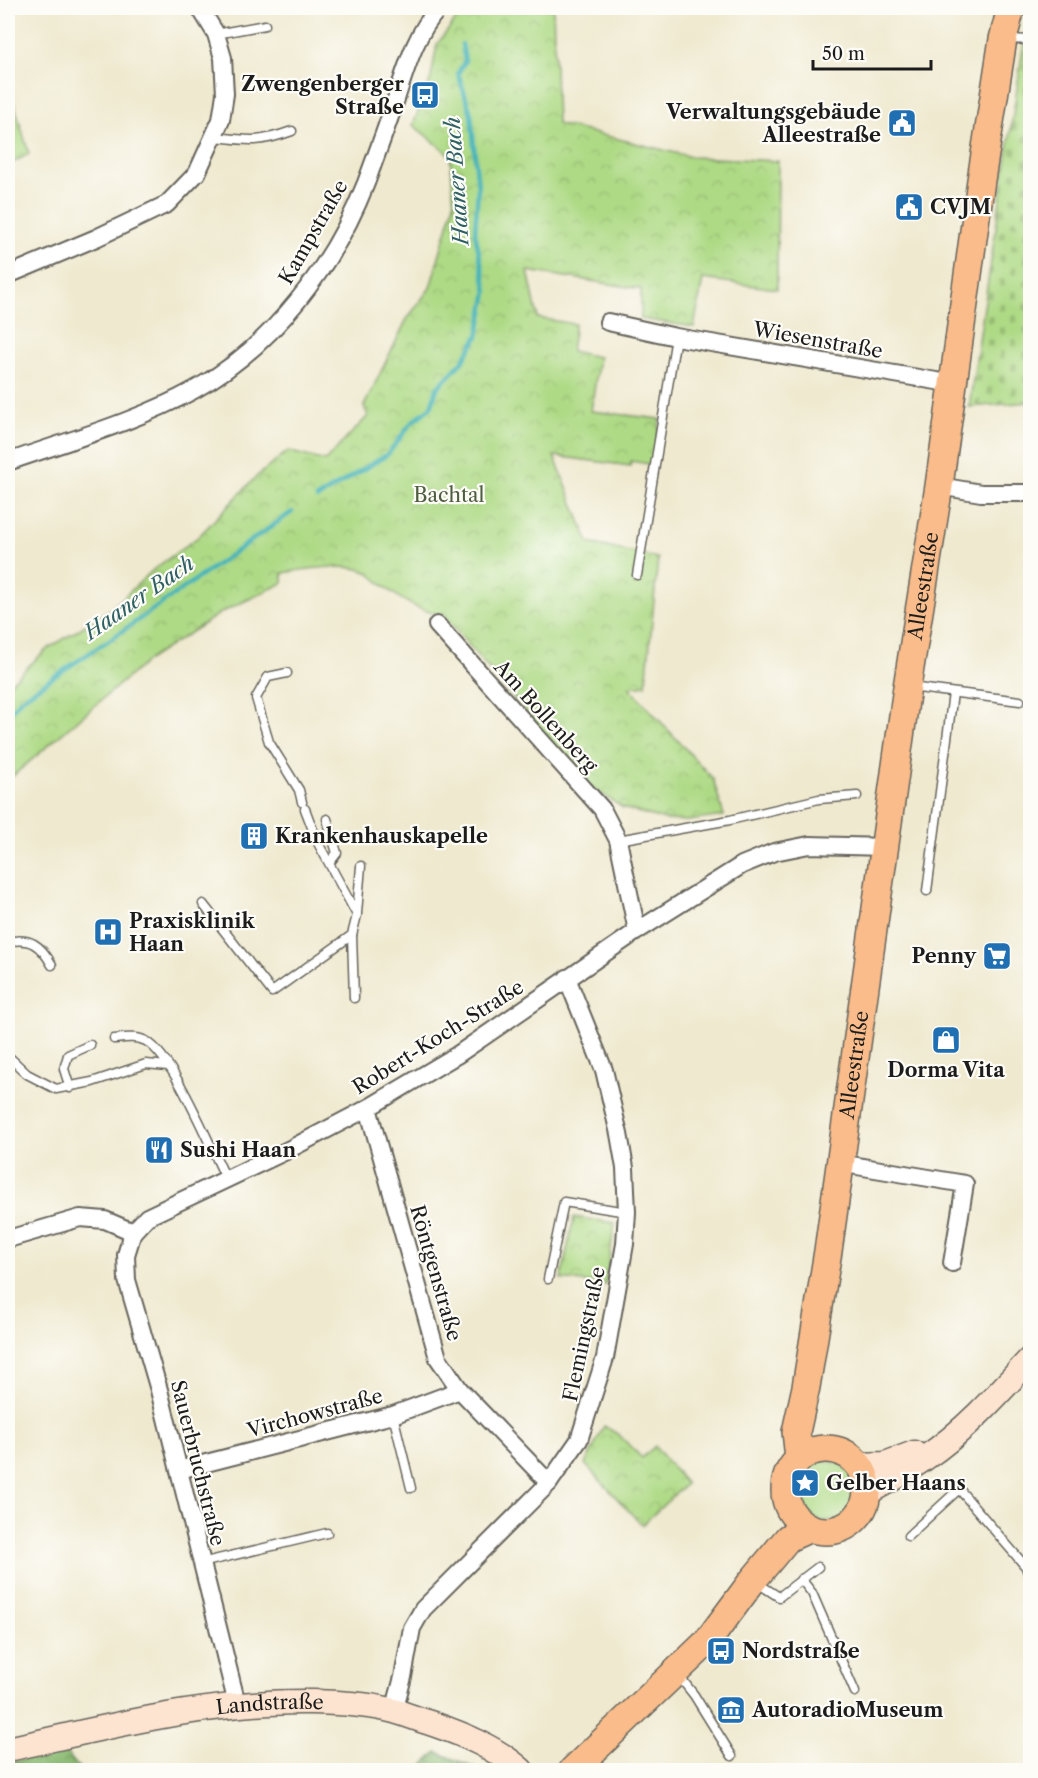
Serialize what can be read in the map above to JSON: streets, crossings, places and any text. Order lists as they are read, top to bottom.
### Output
{
  "streets": {
    "main road": ["Alleestraße", "Landstraße"],
    "street": [
      "Kampstraße",
      "Wiesenstraße",
      "Am Bollenberg",
      "Robert-Koch-Straße",
      "Röntgenstraße",
      "Flemingstraße",
      "Virchowstraße",
      "Sauerbruchstraße"
    ]
  },
  "crossings": [
    ["Wiesenstraße", "Alleestraße"],
    ["Alleestraße", "Robert-Koch-Straße"],
    ["Am Bollenberg", "Robert-Koch-Straße"],
    ["Robert-Koch-Straße", "Röntgenstraße"],
    ["Robert-Koch-Straße", "Flemingstraße"],
    ["Robert-Koch-Straße", "Sauerbruchstraße"],
    ["Röntgenstraße", "Flemingstraße"],
    ["Röntgenstraße", "Virchowstraße"],
    ["Flemingstraße", "Landstraße"],
    ["Virchowstraße", "Sauerbruchstraße"],
    ["Sauerbruchstraße", "Landstraße"]
  ],
  "water": ["Haaner Bach"],
  "parks": ["Bachtal"],
  "places": {
    "bus stop": ["Zwengenberger Straße", "Nordstraße"],
    "public building": ["Verwaltungsgebäude Alleestraße", "CVJM"],
    "building": ["Krankenhauskapelle"],
    "hospital": ["Praxisklinik Haan"],
    "supermarket": ["Penny"],
    "shop": ["Dorma Vita"],
    "restaurant": ["Sushi Haan"],
    "place": ["Gelber Haans"],
    "museum": ["AutoradioMuseum"]
  },
  "scale_bar": "50 m"
}
